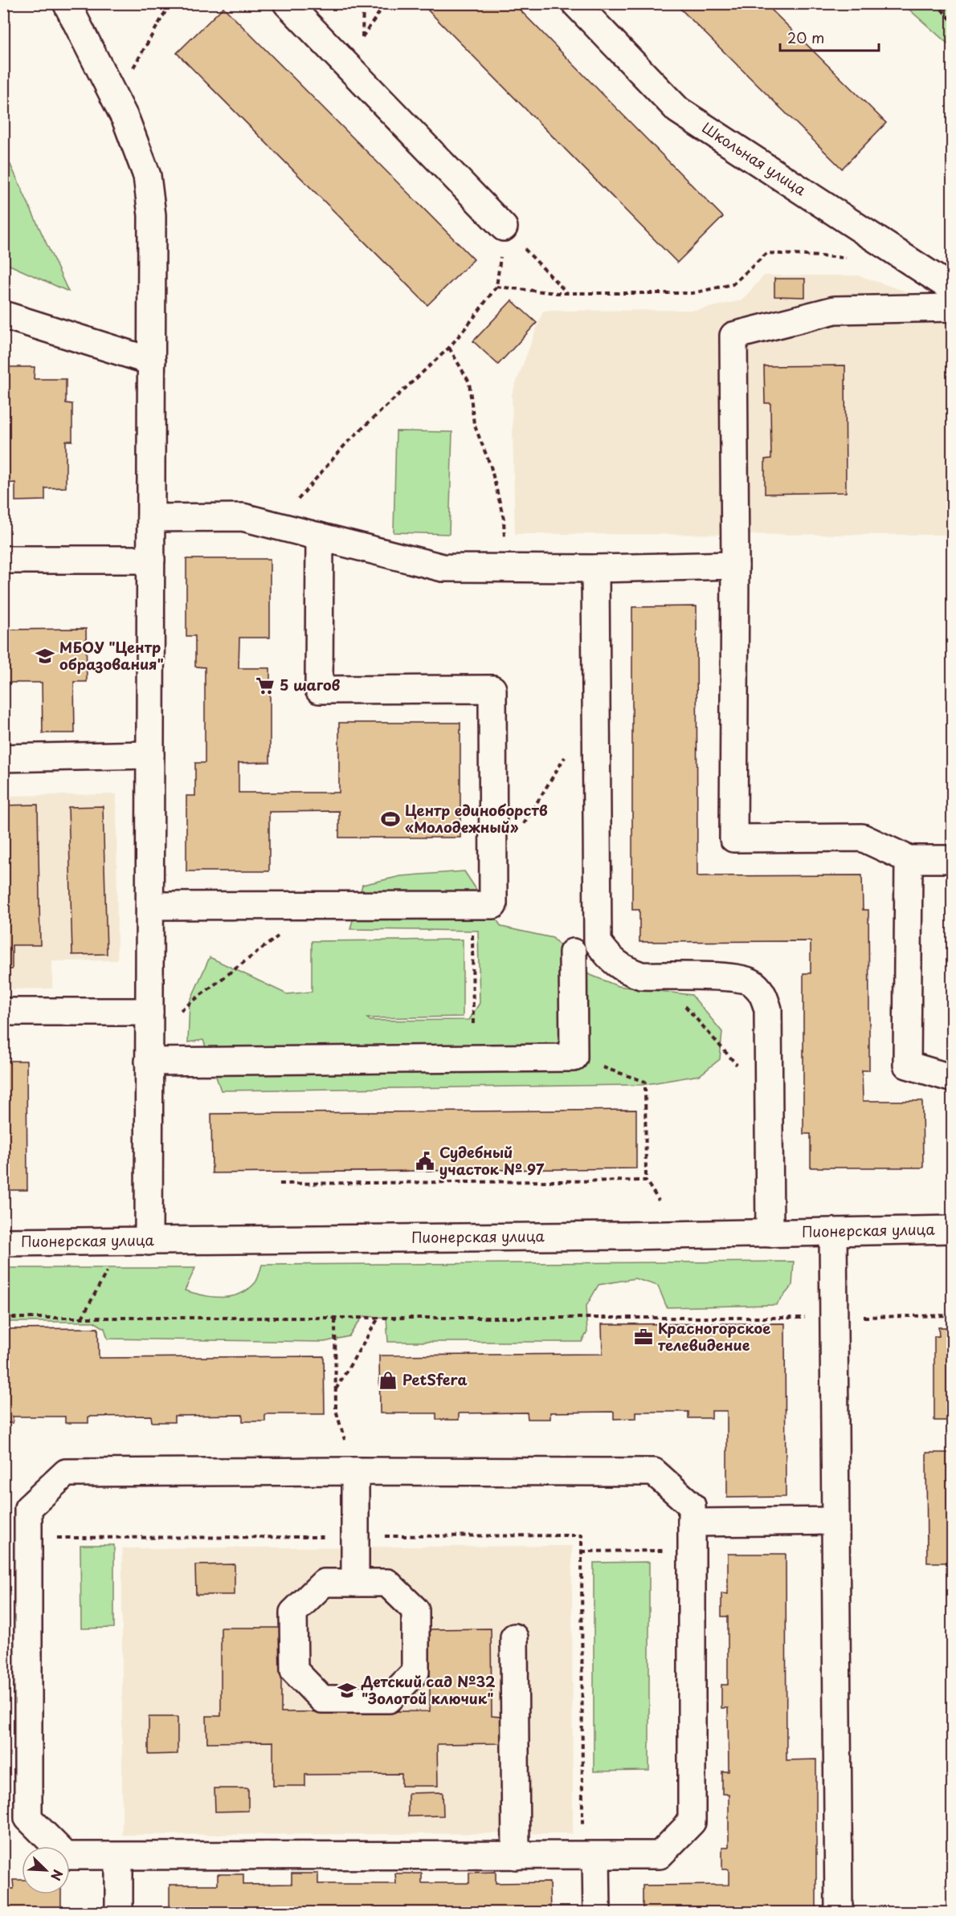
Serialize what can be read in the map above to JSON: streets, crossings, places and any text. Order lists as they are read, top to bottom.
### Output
{
  "streets": {
    "street": ["Школьная улица", "Пионерская улица"]
  },
  "places": {
    "school or university": ["МБОУ \"Центр образования\"", "Детский сад №32 \"Золотой ключик\""],
    "supermarket": ["5 шагов"],
    "sports": ["Центр единоборств «Молодежный»"],
    "public building": ["Судебный участок № 97"],
    "office": ["Красногорское телевидение"],
    "shop": ["PetSfera"]
  },
  "scale_bar": "20 m",
  "north": "bottom right"
}
